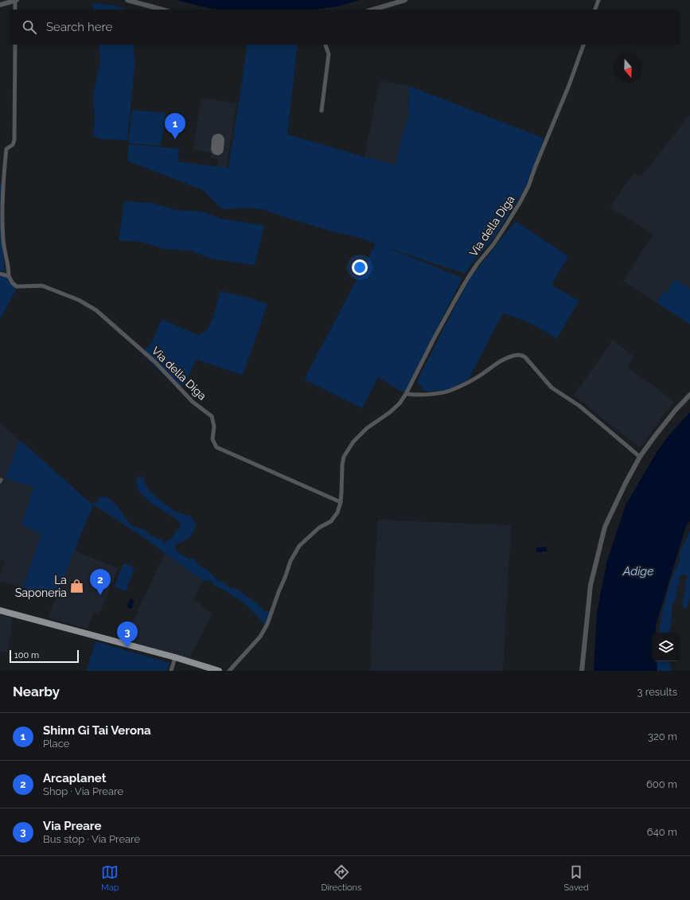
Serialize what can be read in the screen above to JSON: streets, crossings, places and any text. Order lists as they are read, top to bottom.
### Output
{
  "streets": {
    "street": ["Via della Diga"]
  },
  "water": ["Adige"],
  "places": {
    "shop": ["La Saponeria"]
  },
  "scale_bar": "100 m",
  "north": "bottom",
  "page": {
    "search": "Search here",
    "pins": ["1", "2", "3"],
    "scale": "100 m",
    "heading": ["Nearby", "3 results"],
    "list": [
      {
        "mark": "1",
        "name": "Shinn Gi Tai Verona",
        "note": "Place",
        "value": "320 m"
      },
      {
        "mark": "2",
        "name": "Arcaplanet",
        "note": "Shop · Via Preare",
        "value": "600 m"
      },
      {
        "mark": "3",
        "name": "Via Preare",
        "note": "Bus stop · Via Preare",
        "value": "640 m"
      }
    ],
    "nav": ["Map", "Directions", "Saved"]
  }
}
